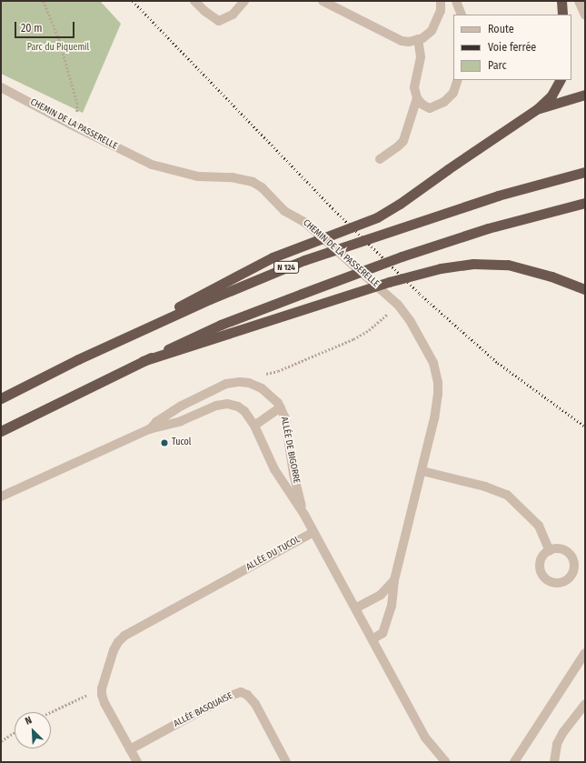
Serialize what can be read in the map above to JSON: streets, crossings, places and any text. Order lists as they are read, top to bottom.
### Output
{
  "streets": {
    "highway": ["N 124"],
    "street": [
      "CHEMIN DE LA PASSERELLE",
      "ALLÉE DE BIGORRE",
      "ALLÉE DU TUCOL",
      "ALLÉE BASQUAISE"
    ]
  },
  "crossings": [
    ["ALLÉE DE BIGORRE", "ALLÉE DU TUCOL"]
  ],
  "parks": ["Parc du Piquemil"],
  "places": ["Tucol"],
  "legend": ["Route", "Voie ferrée", "Parc"],
  "scale_bar": "20 m",
  "north": "top left"
}
